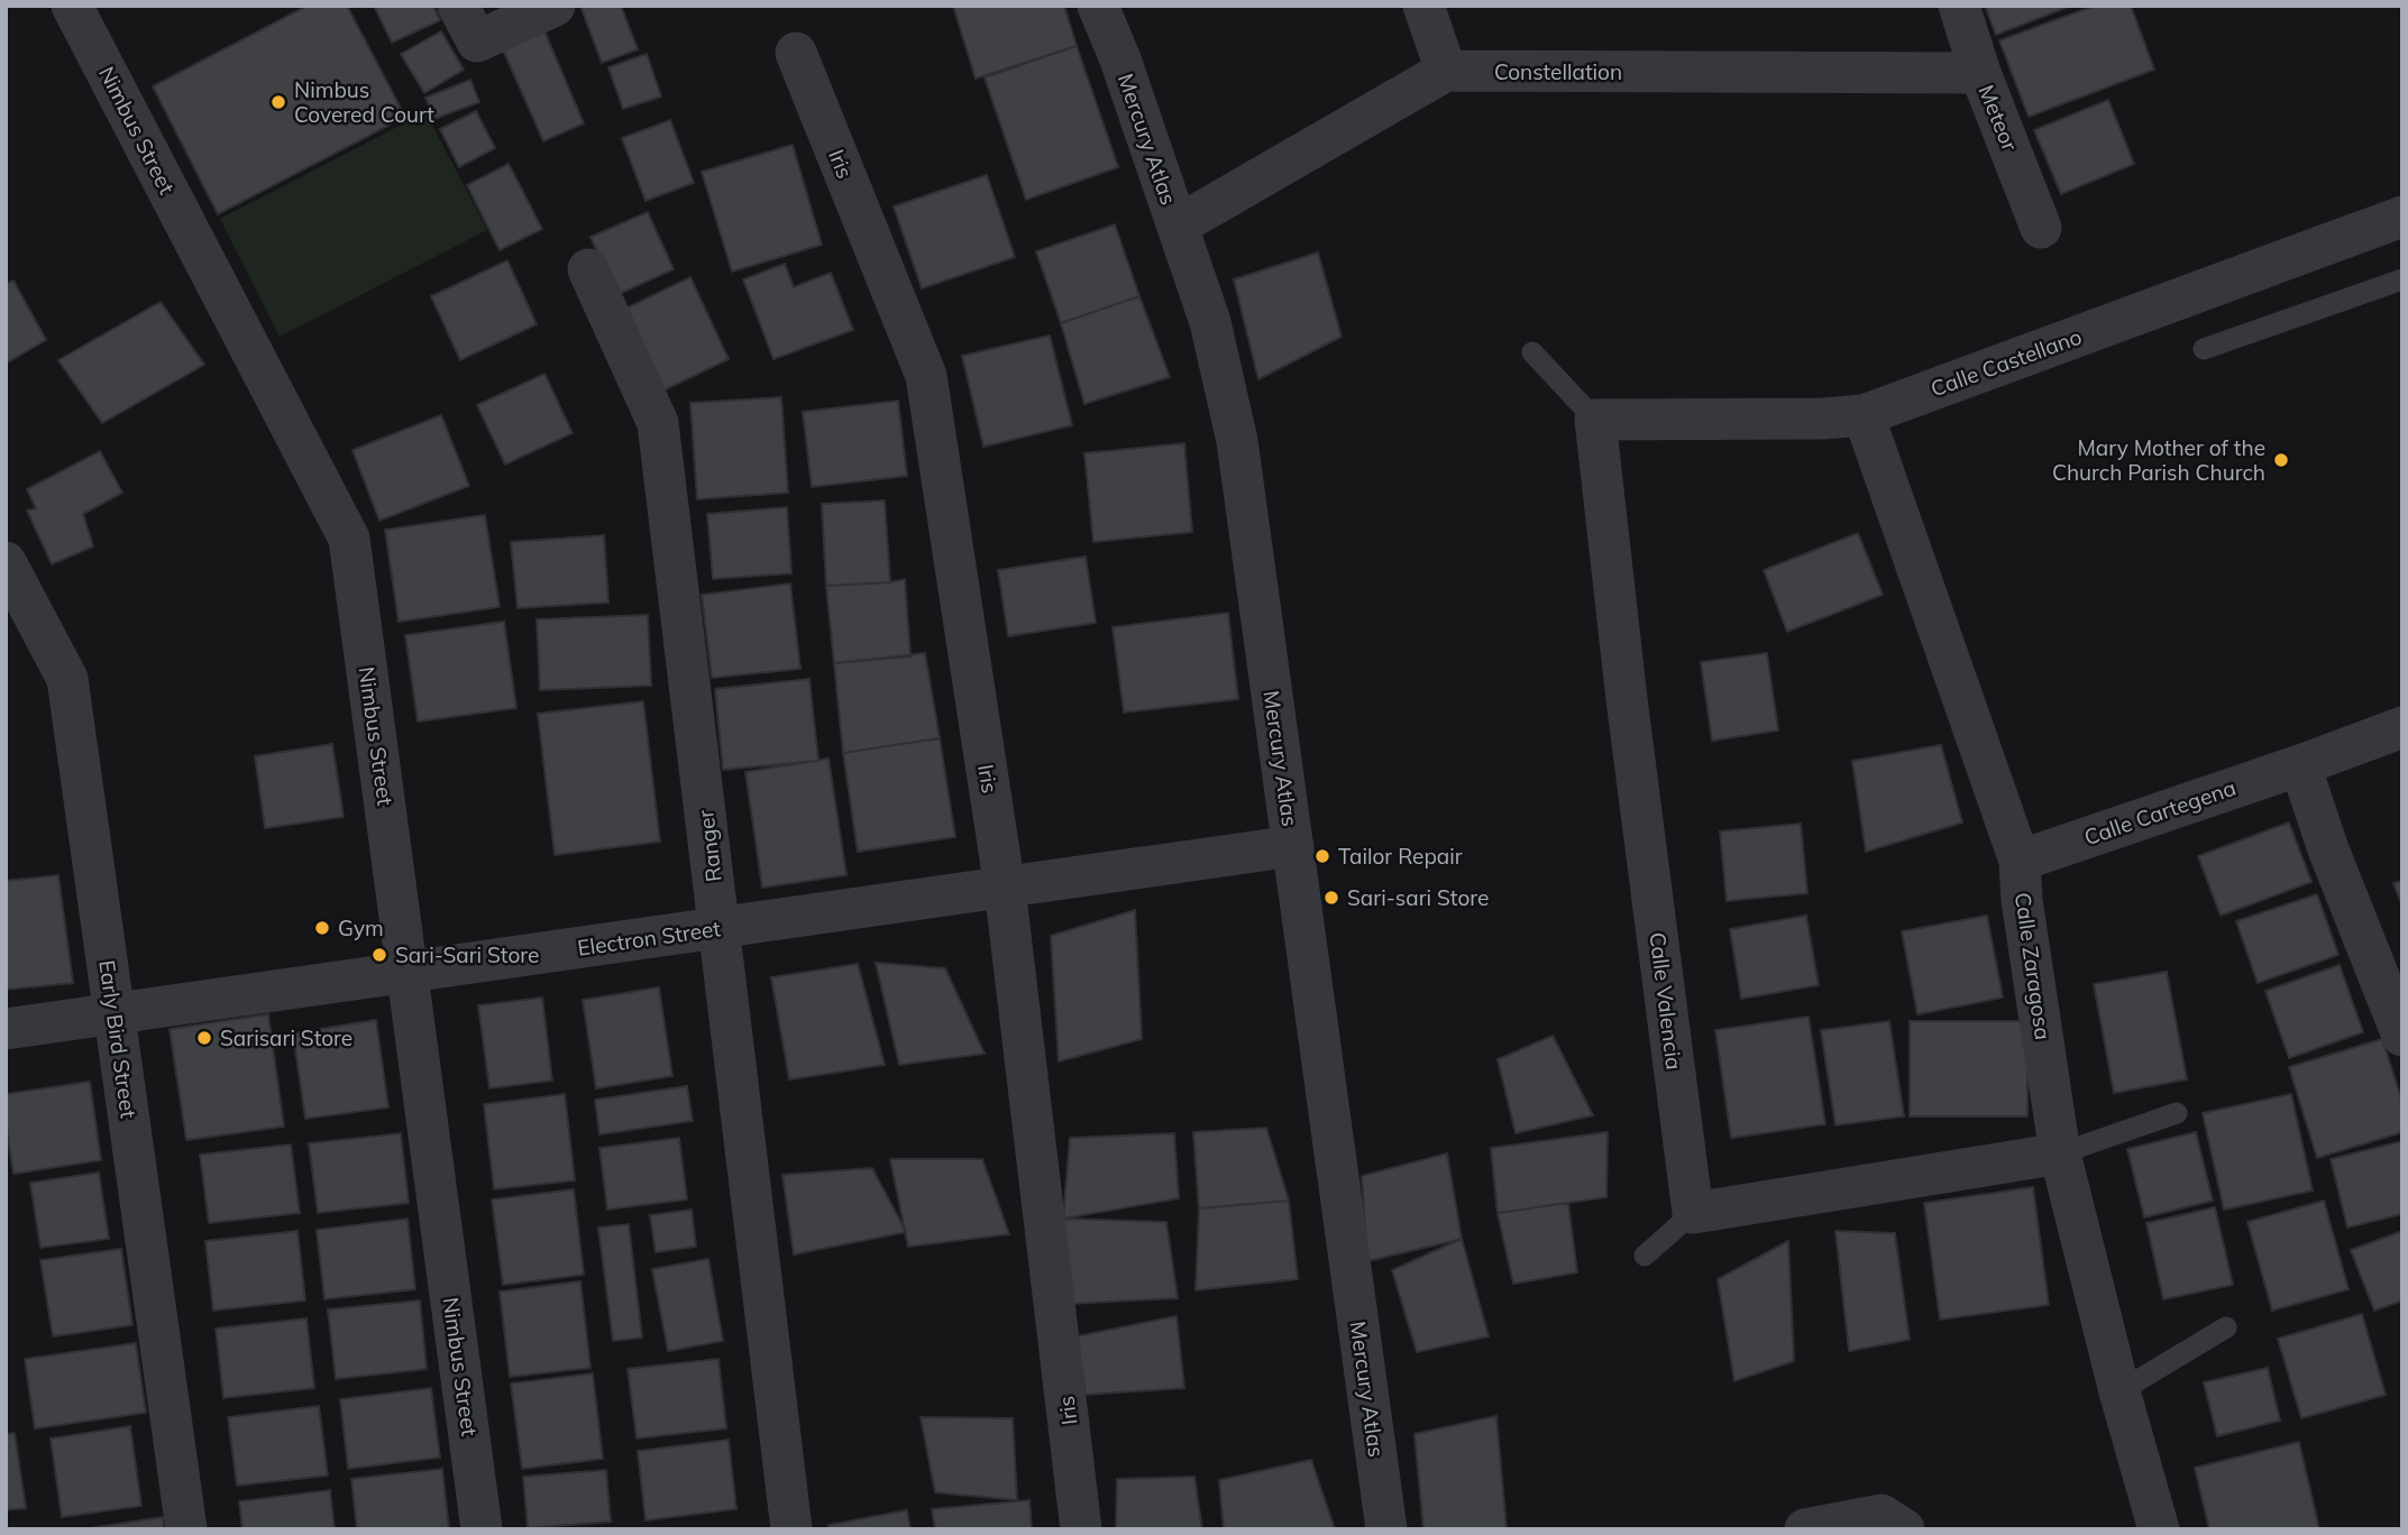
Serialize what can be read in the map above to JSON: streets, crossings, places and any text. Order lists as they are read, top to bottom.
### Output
{
  "streets": {
    "street": [
      "Constellation",
      "Meteor",
      "Nimbus Street",
      "Mercury Atlas",
      "Iris",
      "Calle Castellano",
      "Calle Cartegena",
      "Ranger",
      "Electron Street",
      "Calle Zaragosa",
      "Calle Valencia",
      "Early Bird Street"
    ]
  },
  "crossings": [
    ["Constellation", "Meteor"],
    ["Nimbus Street", "Electron Street"],
    ["Mercury Atlas", "Electron Street"],
    ["Iris", "Electron Street"],
    ["Calle Castellano", "Calle Zaragosa"],
    ["Calle Castellano", "Calle Valencia"],
    ["Calle Cartegena", "Calle Zaragosa"],
    ["Ranger", "Electron Street"],
    ["Electron Street", "Early Bird Street"]
  ],
  "places": [
    "Nimbus Covered Court",
    "Mary Mother of the Church Parish Church",
    "Tailor Repair",
    "Sari-sari Store",
    "Gym",
    "Sari-Sari Store",
    "Sarisari Store"
  ]
}
